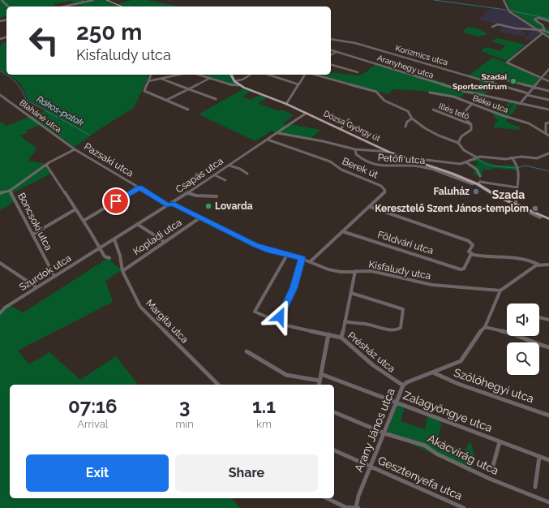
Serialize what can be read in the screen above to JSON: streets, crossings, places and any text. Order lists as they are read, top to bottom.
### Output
{
  "streets": {
    "main road": ["Dózsa György út"],
    "street": [
      "Korizmics utca",
      "Aranyhegy utca",
      "Béke utca",
      "Illés tető",
      "Blaháné utca",
      "Petőfi utca",
      "Pazsaki utca",
      "Berek út",
      "Csapás utca",
      "Boncsoki utca",
      "Kopladi utca",
      "Földvári utca",
      "Kisfaludy utca",
      "Szurdok utca",
      "Margita utca",
      "Présház utca",
      "Szőlőhegyi utca",
      "Zalagyöngye utca",
      "Arany János utca",
      "Akácvirág utca",
      "Gesztenyefa utca"
    ]
  },
  "crossings": [
    ["Blaháné utca", "Pazsaki utca"],
    ["Dózsa György út", "Petőfi utca"],
    ["Dózsa György út", "Csapás utca"],
    ["Pazsaki utca", "Csapás utca"],
    ["Pazsaki utca", "Kisfaludy utca"],
    ["Berek út", "Csapás utca"],
    ["Berek út", "Földvári utca"],
    ["Berek út", "Kisfaludy utca"],
    ["Csapás utca", "Kisfaludy utca"],
    ["Csapás utca", "Szurdok utca"],
    ["Csapás utca", "Margita utca"],
    ["Boncsoki utca", "Szurdok utca"],
    ["Kopladi utca", "Kisfaludy utca"],
    ["Kopladi utca", "Margita utca"],
    ["Kisfaludy utca", "Présház utca"],
    ["Kisfaludy utca", "Arany János utca"],
    ["Présház utca", "Arany János utca"],
    ["Szőlőhegyi utca", "Arany János utca"],
    ["Zalagyöngye utca", "Arany János utca"],
    ["Arany János utca", "Akácvirág utca"],
    ["Arany János utca", "Gesztenyefa utca"]
  ],
  "districts": ["Szada"],
  "water": ["Rákos-patak"],
  "places": [
    "Szadai Sportcentrum",
    "Faluház",
    "Lovarda",
    "Keresztelő Szent János-templom"
  ],
  "page": {
    "turn": ["250 m", "Kisfaludy utca"],
    "eta": [
      "07:16",
      "Arrival",
      "3",
      "min",
      "1.1",
      "km"
    ],
    "buttons": ["Exit", "Share"]
  }
}
